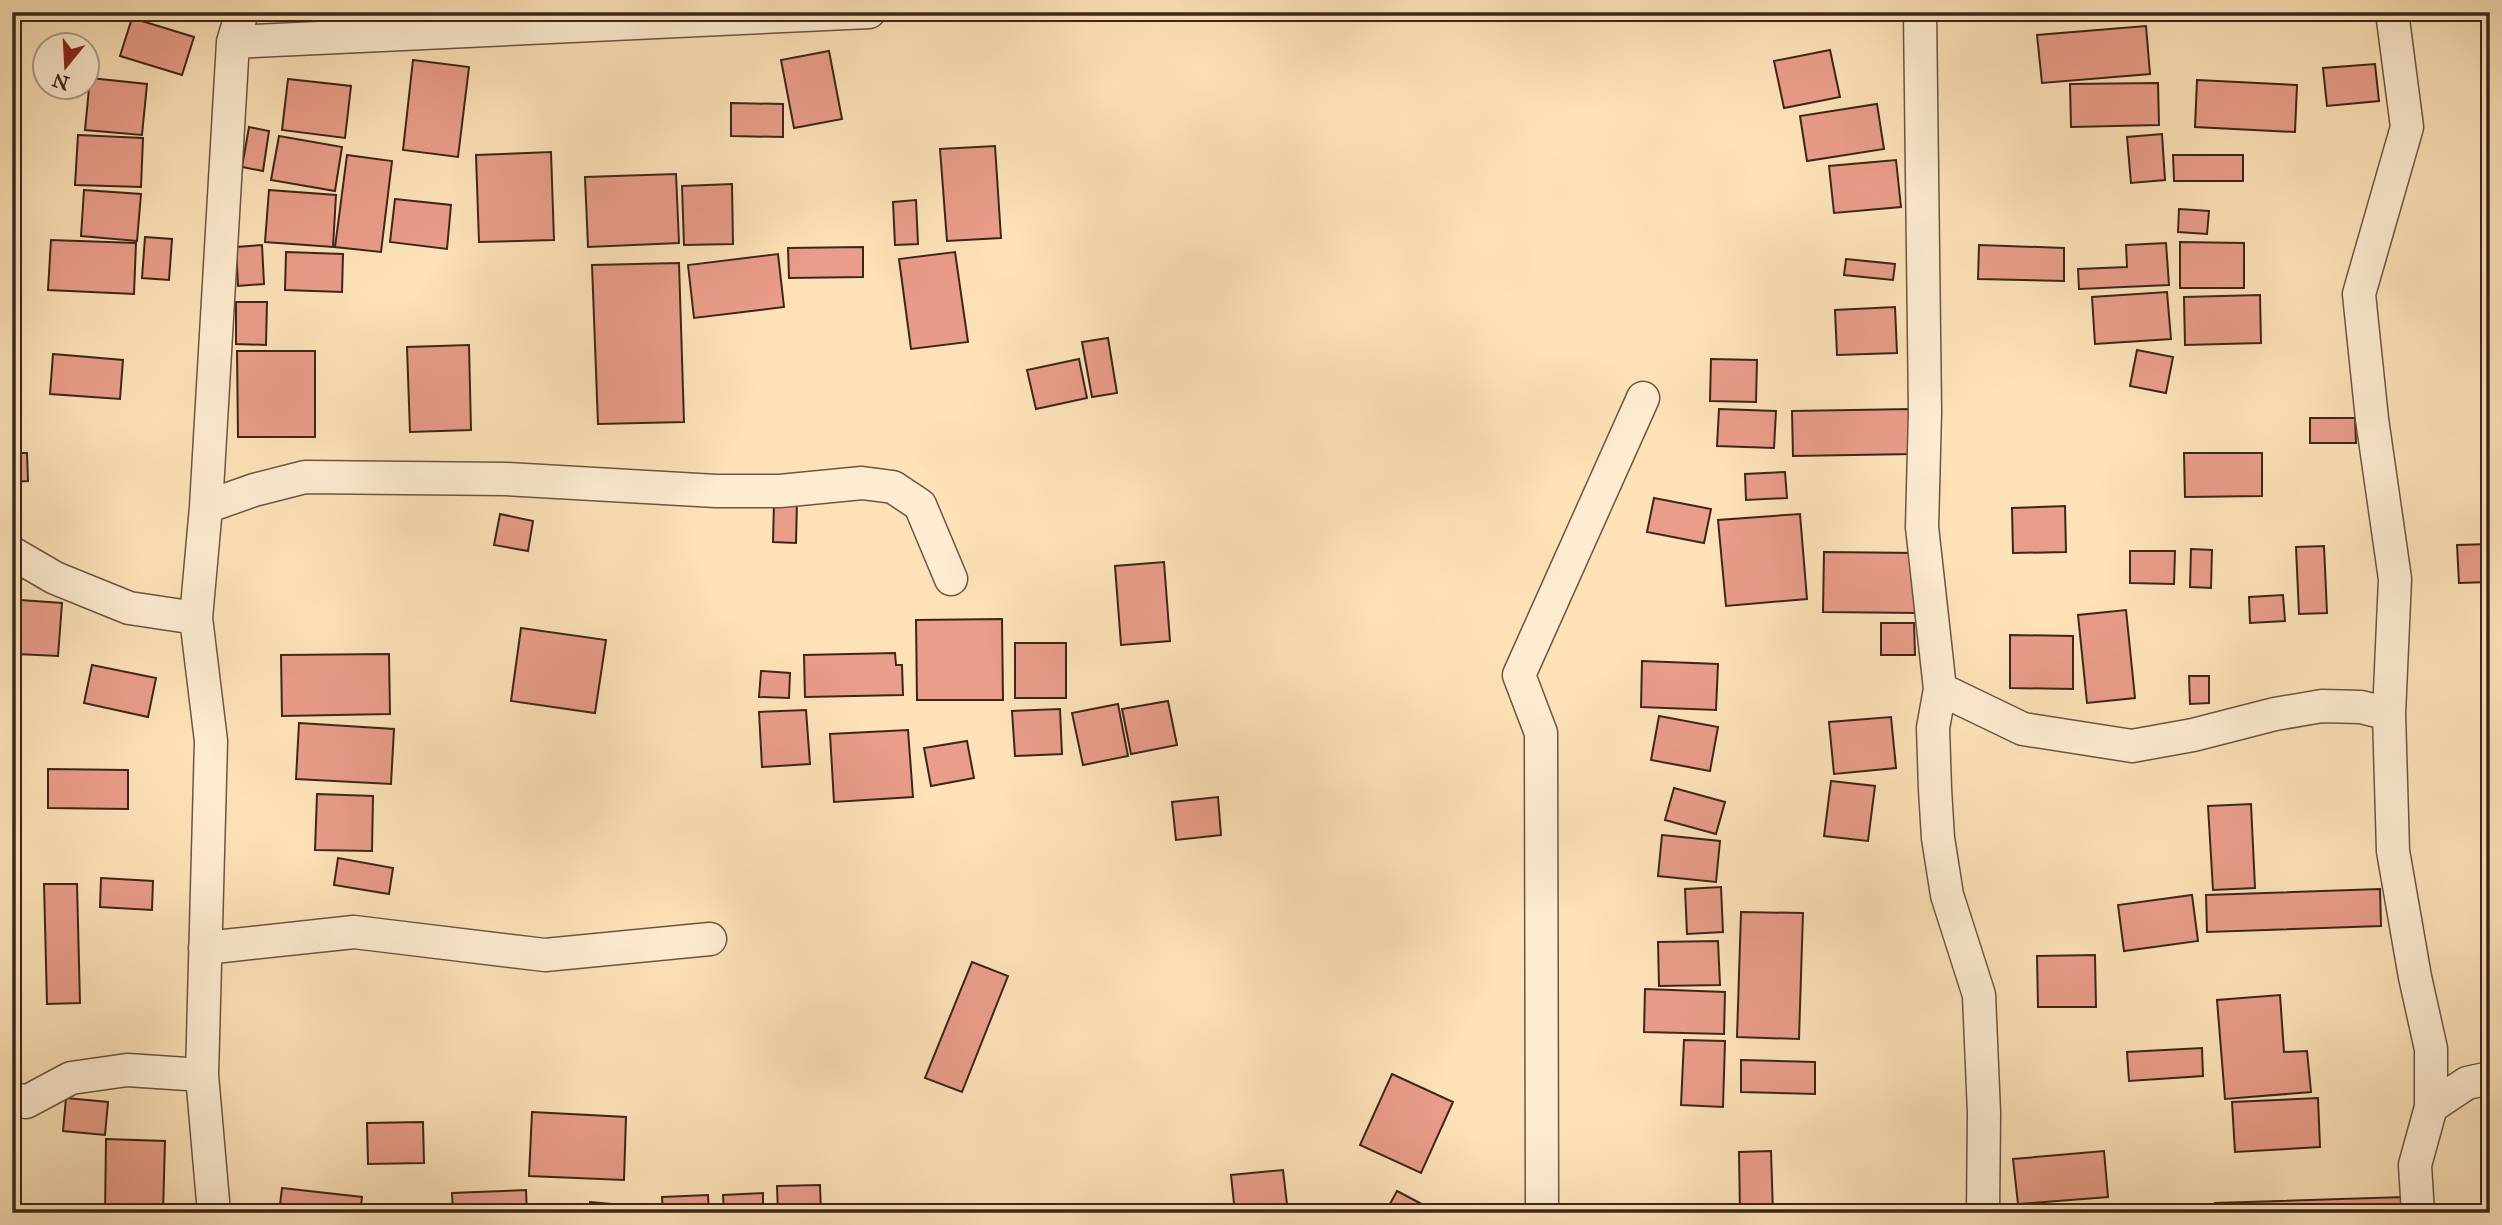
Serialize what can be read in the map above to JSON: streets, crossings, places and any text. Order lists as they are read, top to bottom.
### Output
{
  "north": "bottom"
}
